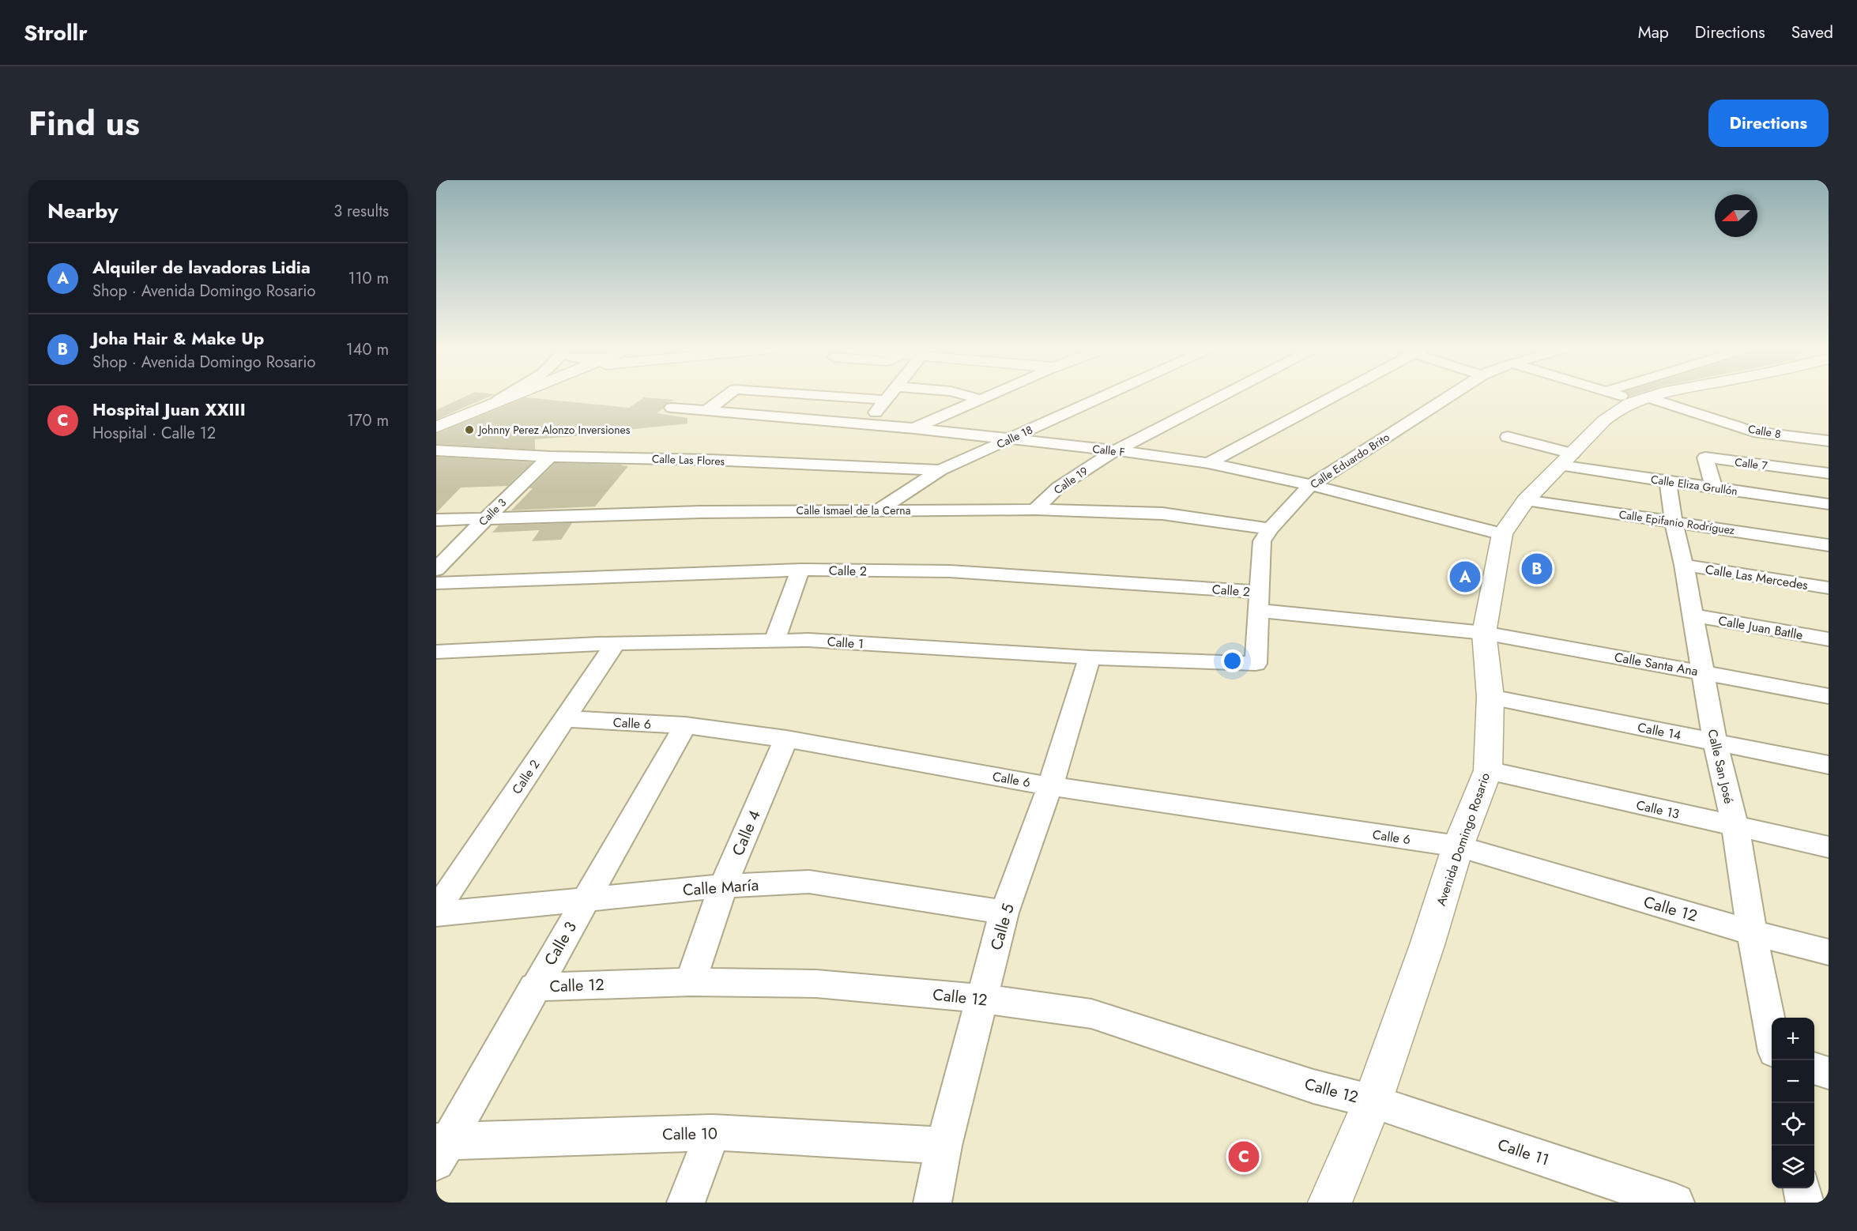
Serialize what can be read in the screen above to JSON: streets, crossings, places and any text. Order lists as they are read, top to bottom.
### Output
{
  "streets": {
    "main road": ["Avenida Domingo Rosario"],
    "street": [
      "Calle 8",
      "Calle 18",
      "Calle F",
      "Calle Las Flores",
      "Calle Eduardo Brito",
      "Calle 7",
      "Calle 19",
      "Calle Eliza Grullón",
      "Calle Ismael de la Cerna",
      "Calle 3",
      "Calle Epifanio Rodríguez",
      "Calle 2",
      "Calle Las Mercedes",
      "Calle Juan Batlle",
      "Calle 1",
      "Calle Santa Ana",
      "Calle 6",
      "Calle 14",
      "Calle San José",
      "Calle 13",
      "Calle 4",
      "Calle María",
      "Calle 12",
      "Calle 5",
      "Calle 10",
      "Calle 11"
    ]
  },
  "crossings": [
    ["Calle 8", "Avenida Domingo Rosario"],
    ["Calle 18", "Calle F"],
    ["Calle 18", "Calle Las Flores"],
    ["Calle 18", "Calle Ismael de la Cerna"],
    ["Calle F", "Calle Eduardo Brito"],
    ["Calle F", "Calle 19"],
    ["Calle F", "Avenida Domingo Rosario"],
    ["Calle Las Flores", "Calle 3"],
    ["Calle Eduardo Brito", "Calle Ismael de la Cerna"],
    ["Calle Eduardo Brito", "Calle 2"],
    ["Calle Eduardo Brito", "Calle 1"],
    ["Calle 7", "Calle Eliza Grullón"],
    ["Calle 19", "Calle Ismael de la Cerna"],
    ["Calle Eliza Grullón", "Calle San José"],
    ["Calle Eliza Grullón", "Avenida Domingo Rosario"],
    ["Calle Ismael de la Cerna", "Calle 3"],
    ["Calle 3", "Calle 6"],
    ["Calle 3", "Calle María"],
    ["Calle 3", "Calle 12"],
    ["Calle 3", "Calle 10"],
    ["Calle Epifanio Rodríguez", "Calle San José"],
    ["Calle Epifanio Rodríguez", "Avenida Domingo Rosario"],
    ["Calle 2", "Calle 1"],
    ["Calle 2", "Calle Santa Ana"],
    ["Calle 2", "Calle 6"],
    ["Calle 2", "Avenida Domingo Rosario"],
    ["Calle Las Mercedes", "Calle San José"],
    ["Calle Juan Batlle", "Calle San José"],
    ["Calle 1", "Calle 5"],
    ["Calle Santa Ana", "Calle San José"],
    ["Calle Santa Ana", "Avenida Domingo Rosario"],
    ["Calle 6", "Calle 4"],
    ["Calle 6", "Avenida Domingo Rosario"],
    ["Calle 6", "Calle 12"],
    ["Calle 6", "Calle 5"],
    ["Calle 14", "Calle San José"],
    ["Calle 14", "Avenida Domingo Rosario"],
    ["Calle San José", "Calle 13"],
    ["Calle San José", "Calle 12"],
    ["Calle 13", "Avenida Domingo Rosario"],
    ["Calle 4", "Calle María"],
    ["Calle 4", "Calle 12"],
    ["Avenida Domingo Rosario", "Calle 12"],
    ["Avenida Domingo Rosario", "Calle 11"],
    ["Calle María", "Calle 5"],
    ["Calle 12", "Calle 5"],
    ["Calle 12", "Calle 11"],
    ["Calle 5", "Calle 10"]
  ],
  "places": ["Johnny Perez Alonzo Inversiones"],
  "north": "left",
  "page": {
    "header": "Strollr",
    "nav": ["Map", "Directions", "Saved"],
    "title": "Find us",
    "buttons": "Directions",
    "heading": ["Nearby", "3 results"],
    "list": [
      {
        "mark": "A",
        "name": "Alquiler de lavadoras Lidia",
        "note": "Shop · Avenida Domingo Rosario",
        "value": "110 m"
      },
      {
        "mark": "B",
        "name": "Joha Hair & Make Up",
        "note": "Shop · Avenida Domingo Rosario",
        "value": "140 m"
      },
      {
        "mark": "C",
        "name": "Hospital Juan XXIII",
        "note": "Hospital · Calle 12",
        "value": "170 m"
      }
    ],
    "pins": ["B", "A", "C"],
    "map_buttons": ["+", "−"]
  }
}
